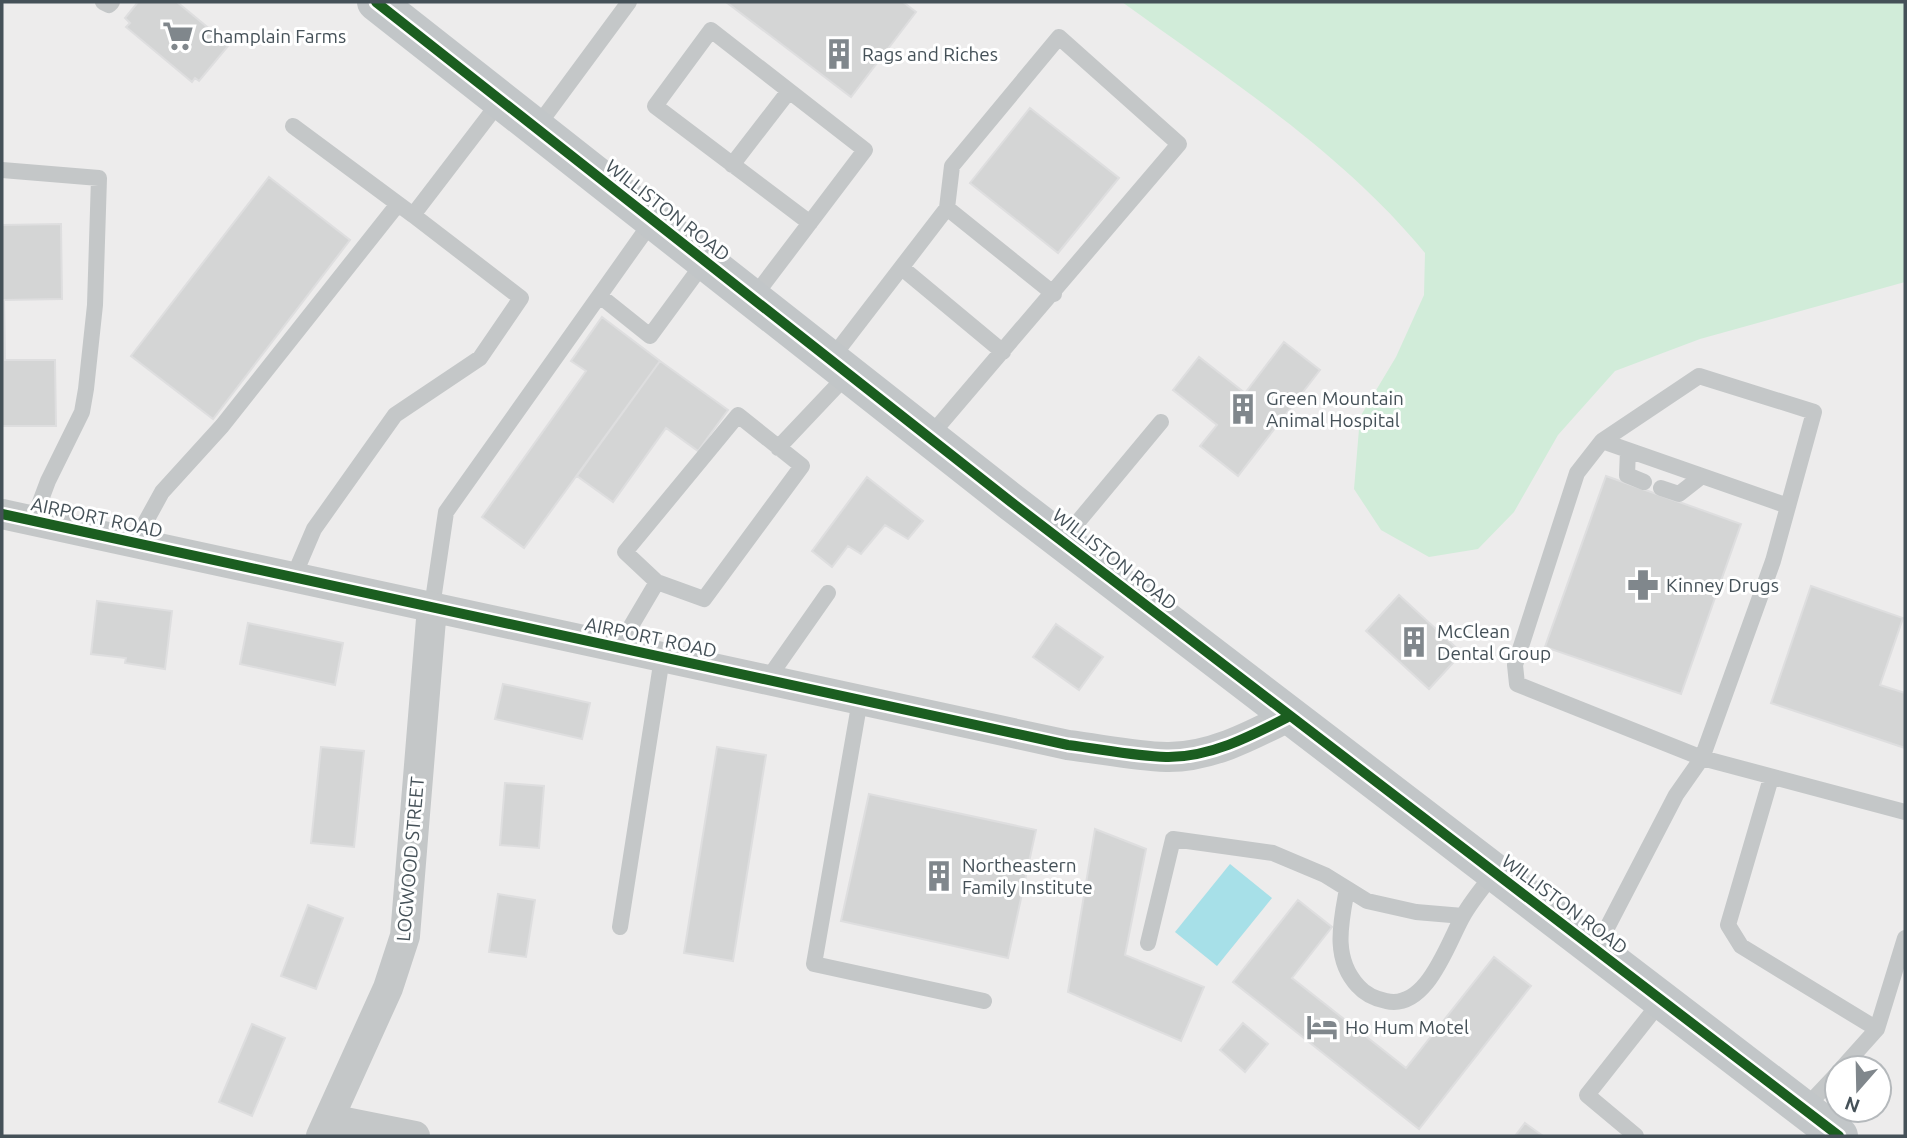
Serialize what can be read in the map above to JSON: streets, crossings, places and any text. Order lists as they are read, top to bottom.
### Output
{
  "streets": {
    "main road": ["WILLISTON ROAD"],
    "street": ["AIRPORT ROAD", "LOGWOOD STREET"]
  },
  "crossings": [
    ["WILLISTON ROAD", "AIRPORT ROAD"],
    ["AIRPORT ROAD", "LOGWOOD STREET"]
  ],
  "places": {
    "supermarket": ["Champlain Farms"],
    "building": [
      "Rags and Riches",
      "Green Mountain Animal Hospital",
      "McClean Dental Group",
      "Northeastern Family Institute"
    ],
    "pharmacy": ["Kinney Drugs"],
    "hotel": ["Ho Hum Motel"]
  },
  "north": "bottom"
}
